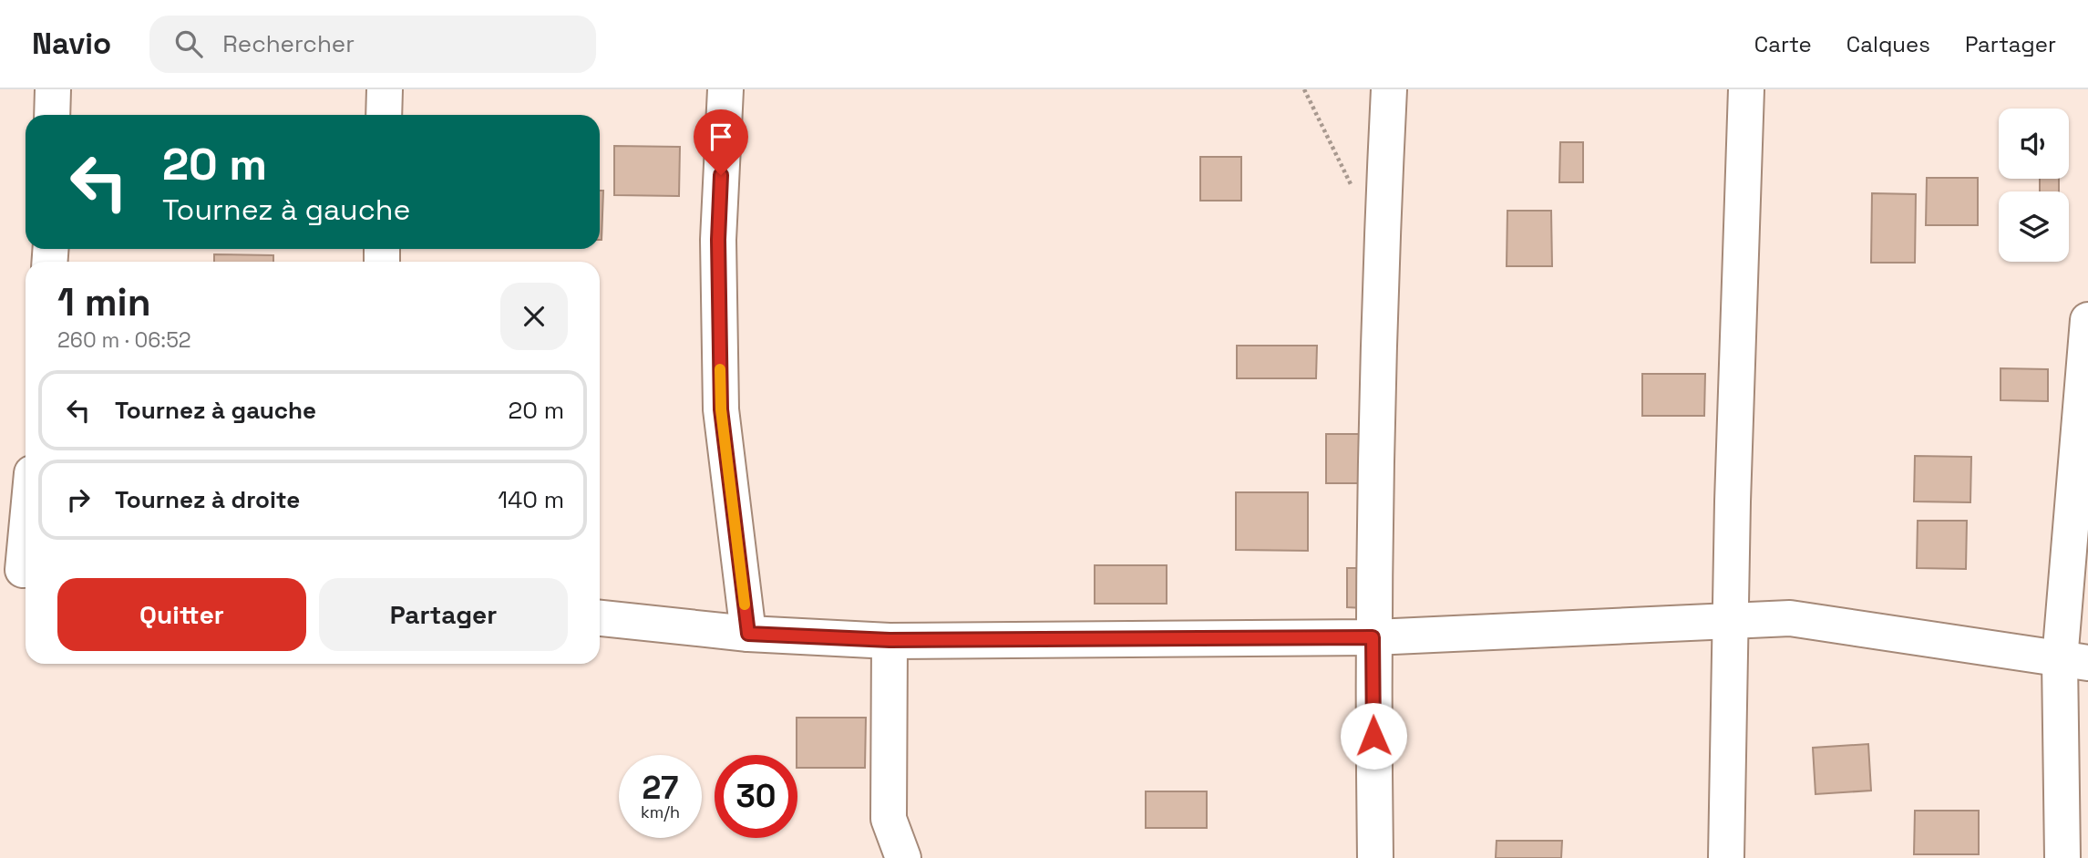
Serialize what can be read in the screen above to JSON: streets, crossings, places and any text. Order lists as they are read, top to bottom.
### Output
{
  "page": {
    "header": "Navio",
    "search": "Rechercher",
    "nav": ["Carte", "Calques", "Partager"],
    "turn": ["20 m", "Tournez à gauche"],
    "heading": ["1 min", "260 m · 06:52"],
    "list": [
      {
        "name": "Tournez à gauche",
        "value": "20 m"
      },
      {
        "name": "Tournez à droite",
        "value": "140 m"
      }
    ],
    "buttons": ["Quitter", "Partager"],
    "speed": "27 km/h",
    "limit": "30"
  }
}
